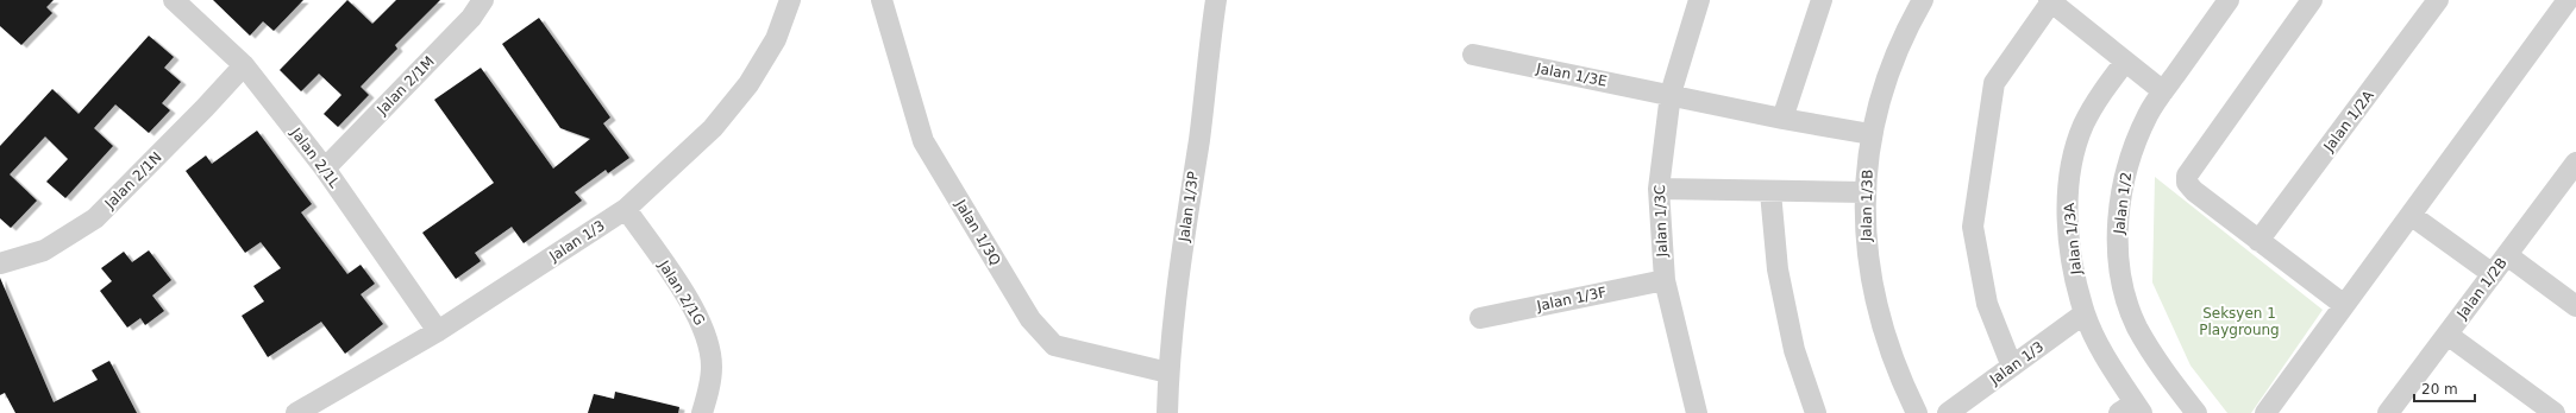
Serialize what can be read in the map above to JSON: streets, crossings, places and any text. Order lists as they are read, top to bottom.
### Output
{
  "streets": {
    "street": [
      "Jalan 1/3E",
      "Jalan 2/1M",
      "Jalan 1/2A",
      "Jalan 2/1L",
      "Jalan 2/1N",
      "Jalan 1/2",
      "Jalan 1/3B",
      "Jalan 1/3P",
      "Jalan 1/3C",
      "Jalan 1/3Q",
      "Jalan 1/3A",
      "Jalan 1/3",
      "Jalan 1/2B",
      "Jalan 2/1G",
      "Jalan 1/3F"
    ]
  },
  "crossings": [
    ["Jalan 1/3E", "Jalan 1/3B"],
    ["Jalan 1/3E", "Jalan 1/3C"],
    ["Jalan 2/1M", "Jalan 2/1L"],
    ["Jalan 2/1L", "Jalan 2/1N"],
    ["Jalan 2/1L", "Jalan 1/3"],
    ["Jalan 1/3P", "Jalan 1/3Q"],
    ["Jalan 1/3C", "Jalan 1/3F"],
    ["Jalan 1/3A", "Jalan 1/3"],
    ["Jalan 1/3", "Jalan 2/1G"]
  ],
  "parks": ["Seksyen 1 Playgroung"],
  "scale_bar": "20 m"
}
